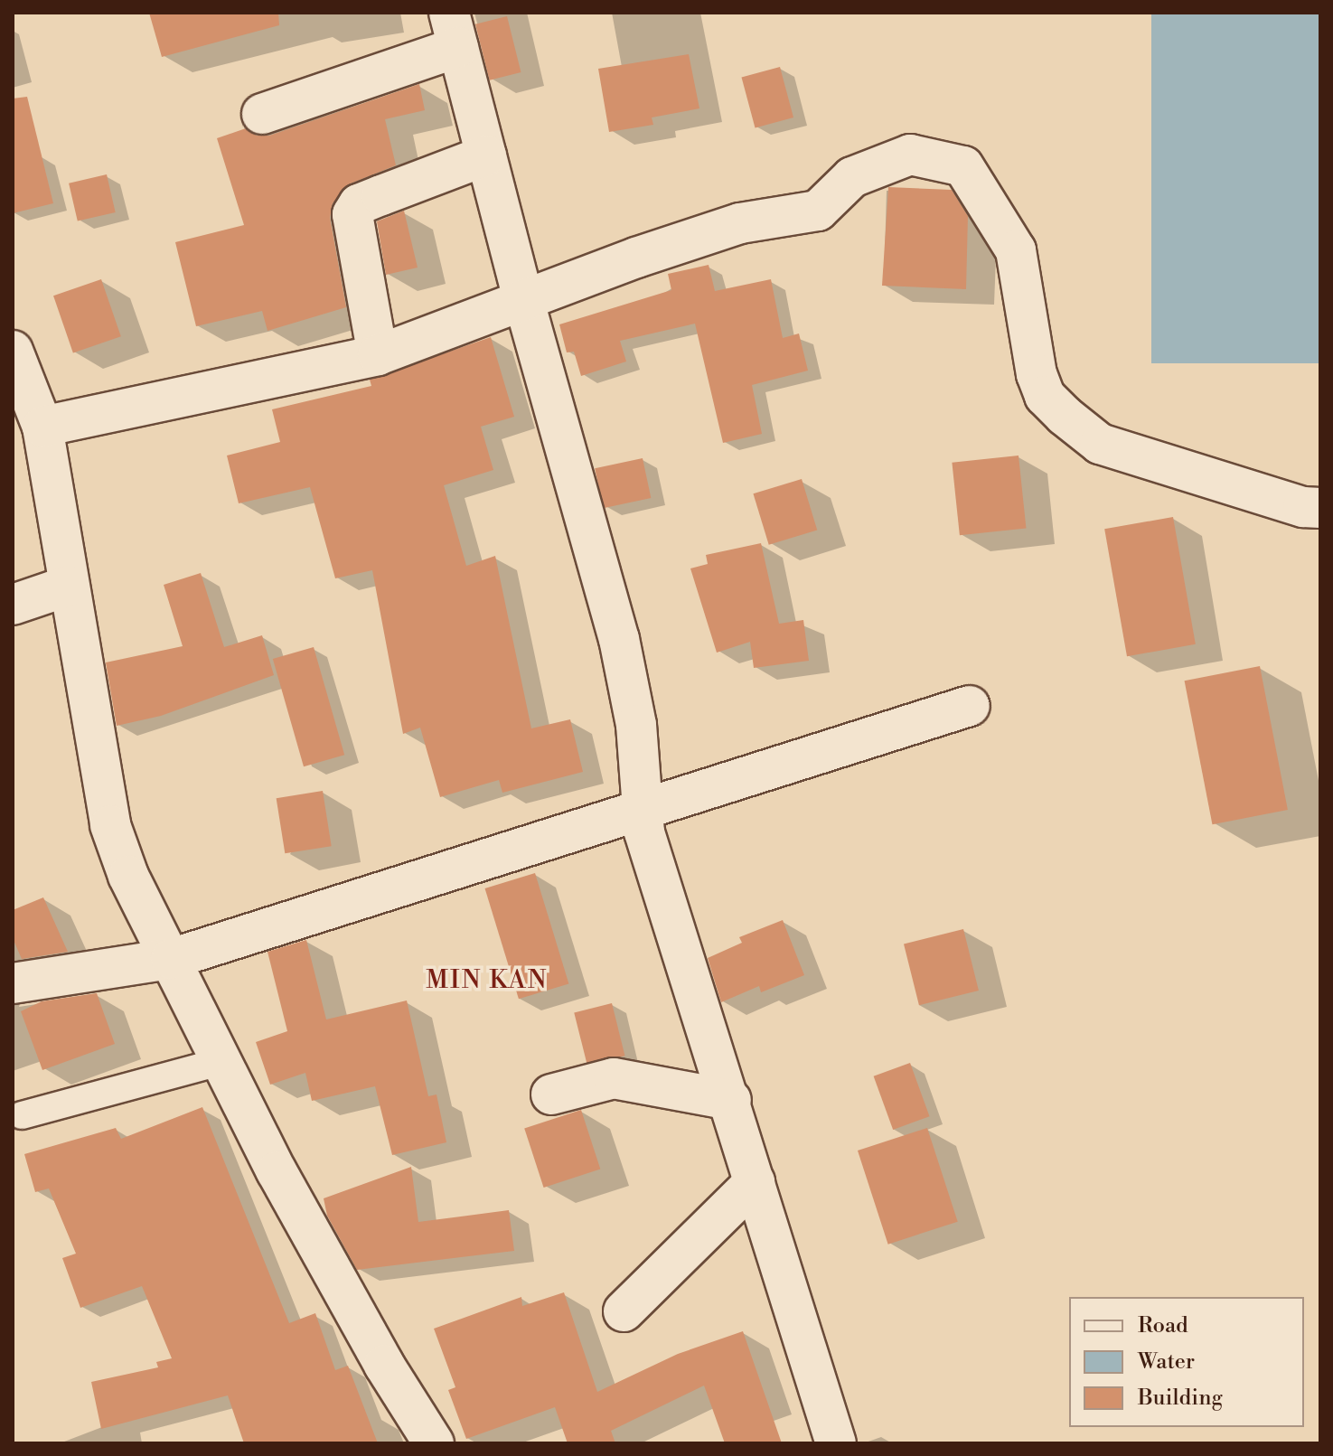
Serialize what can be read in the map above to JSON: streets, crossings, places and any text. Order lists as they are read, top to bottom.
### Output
{
  "districts": ["MIN KAN"],
  "legend": ["Road", "Water", "Building"]
}
